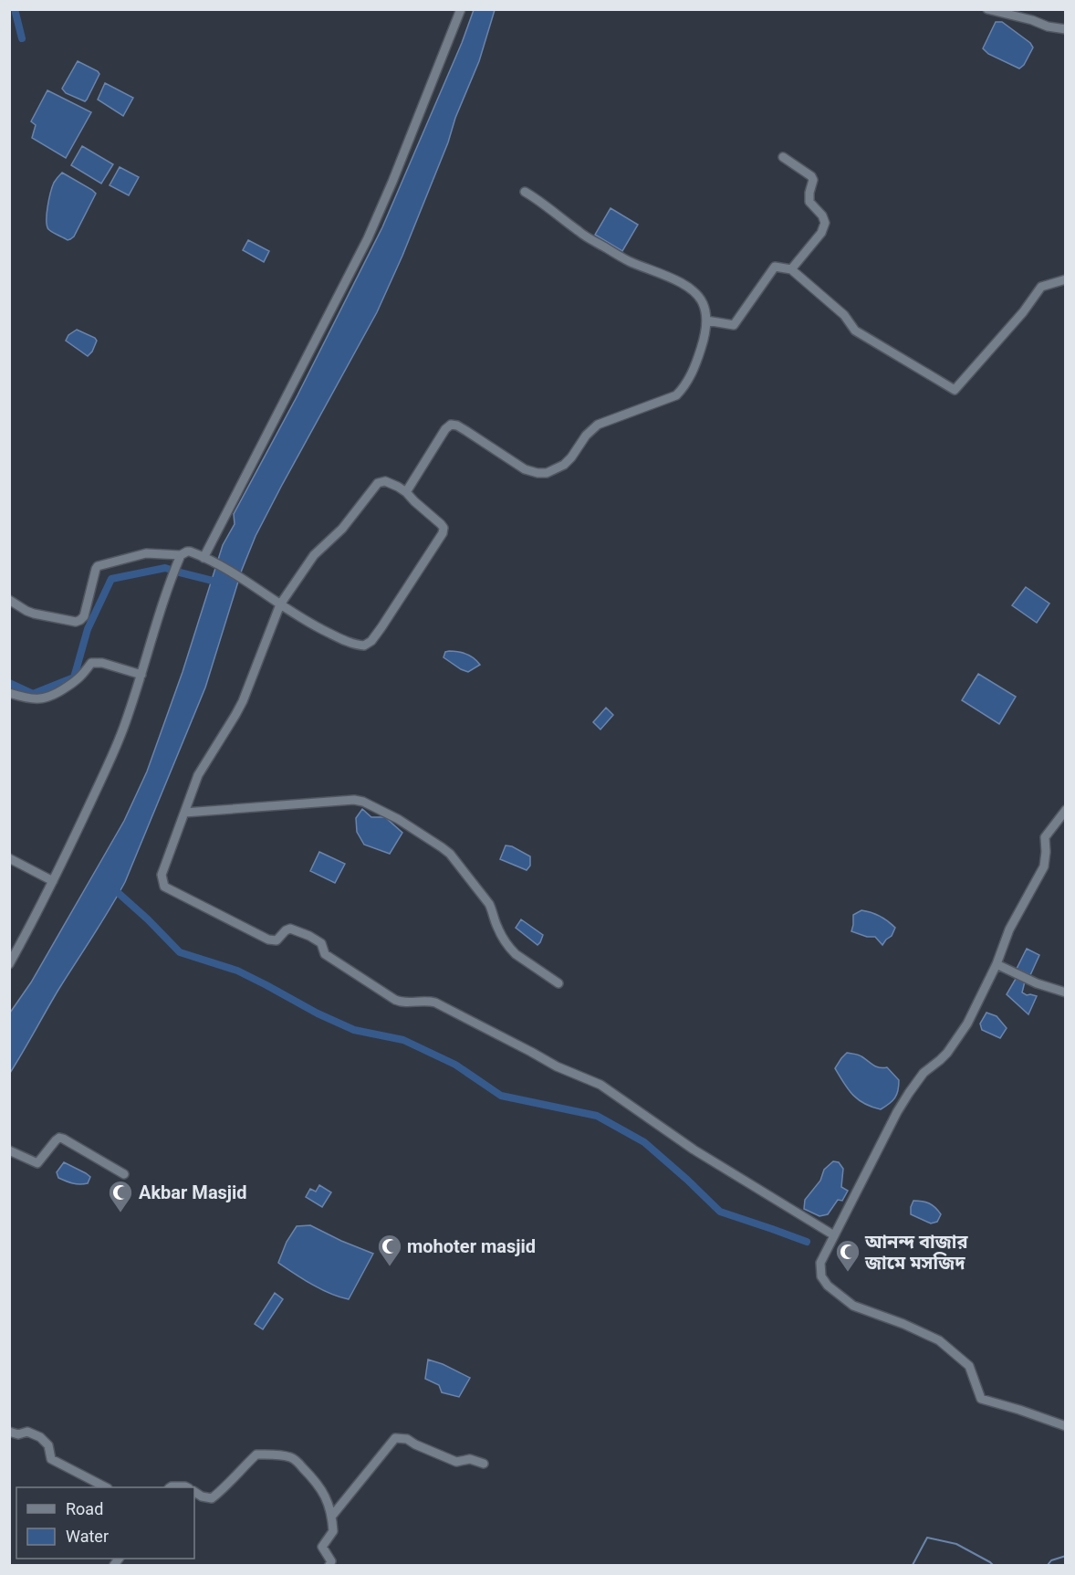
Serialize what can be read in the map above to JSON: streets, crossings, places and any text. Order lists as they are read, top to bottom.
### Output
{
  "places": {
    "mosque": ["Akbar Masjid", "mohoter masjid", "আনন্দ বাজার জামে মসজিদ"]
  },
  "legend": ["Road", "Water"]
}
